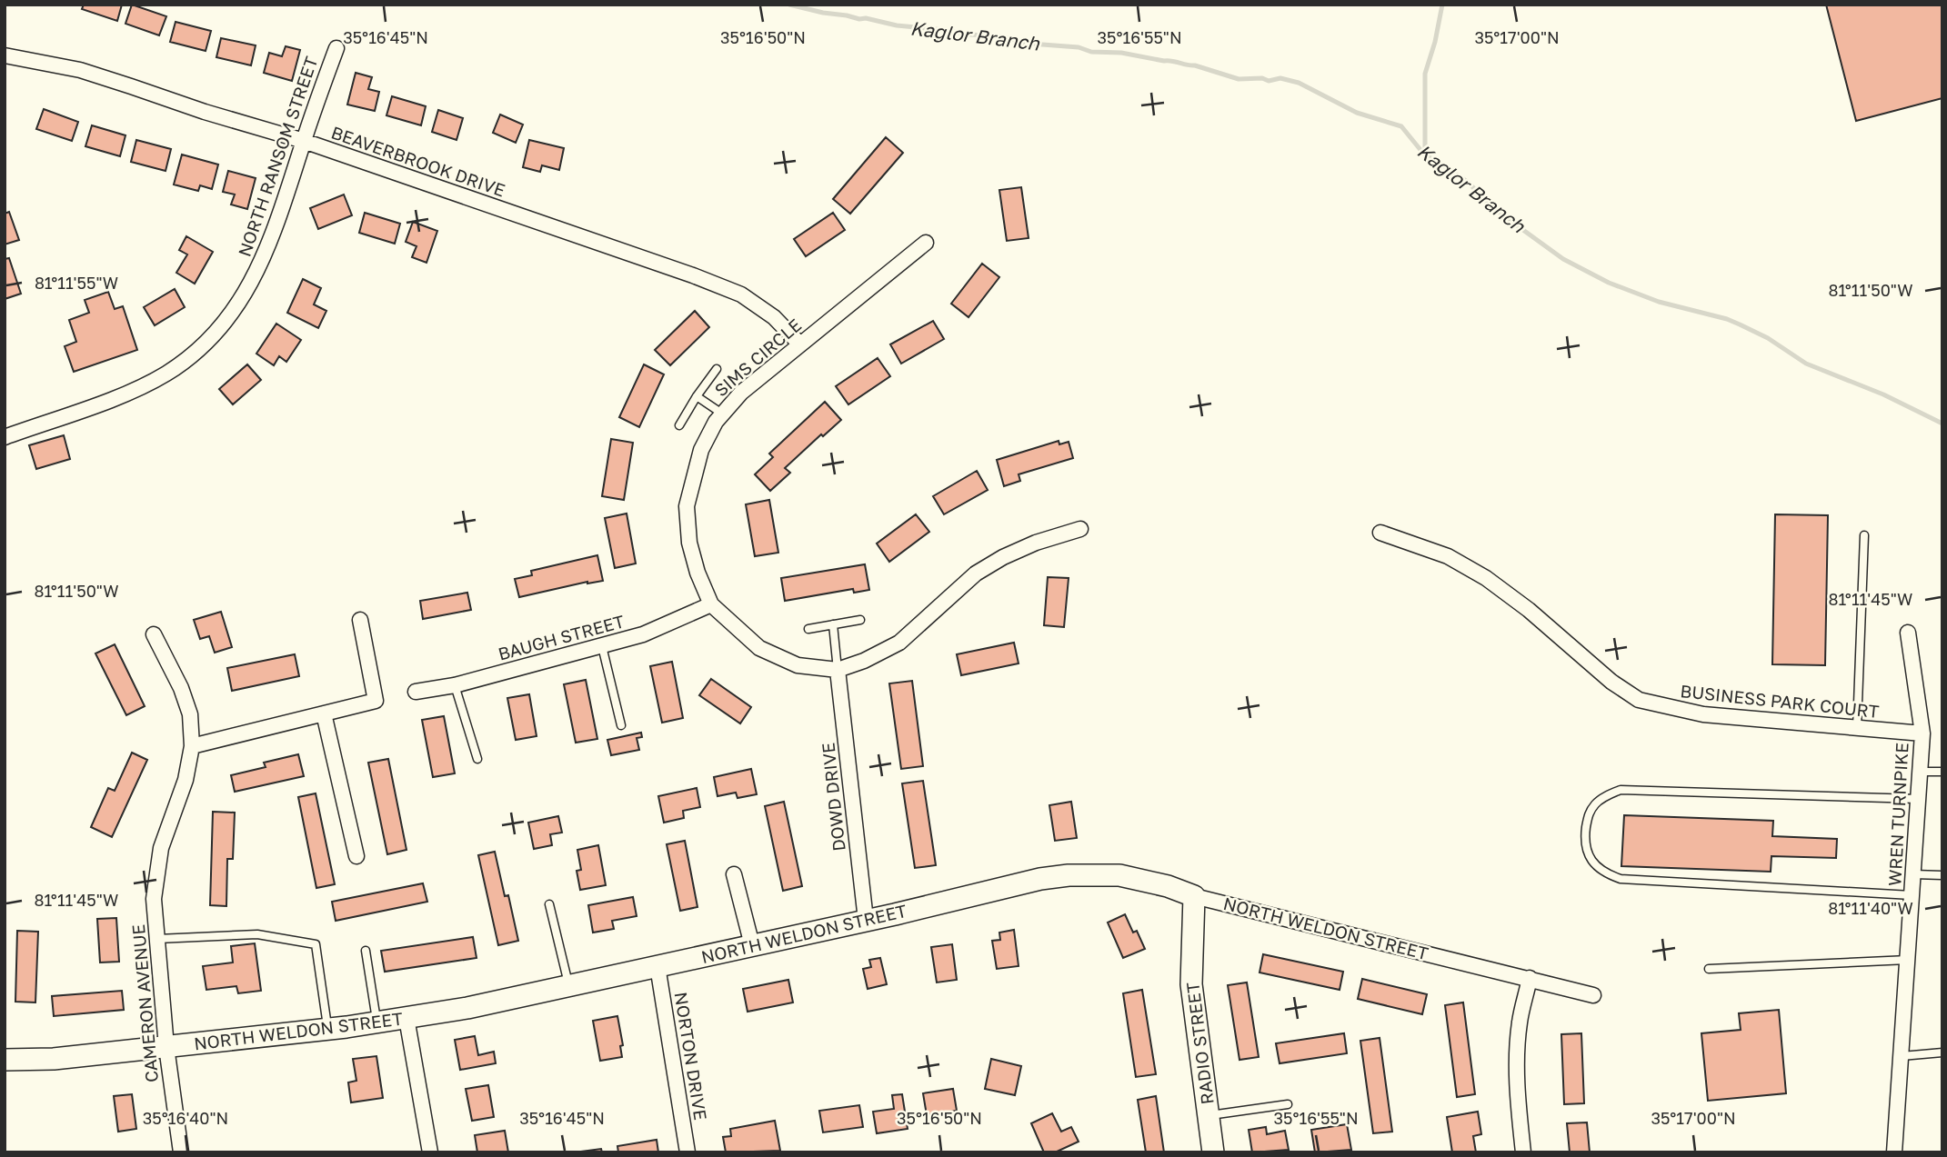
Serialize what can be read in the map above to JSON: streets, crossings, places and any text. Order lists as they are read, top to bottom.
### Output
{
  "streets": {
    "street": [
      "NORTH RANSOM STREET",
      "BEAVERBROOK DRIVE",
      "SIMS CIRCLE",
      "BAUGH STREET",
      "BUSINESS PARK COURT",
      "DOWD DRIVE",
      "WREN TURNPIKE",
      "NORTH WELDON STREET",
      "CAMERON AVENUE",
      "RADIO STREET",
      "NORTON DRIVE"
    ]
  },
  "crossings": [
    ["NORTH RANSOM STREET", "BEAVERBROOK DRIVE"],
    ["BEAVERBROOK DRIVE", "SIMS CIRCLE"],
    ["SIMS CIRCLE", "BAUGH STREET"],
    ["SIMS CIRCLE", "DOWD DRIVE"],
    ["BUSINESS PARK COURT", "WREN TURNPIKE"],
    ["DOWD DRIVE", "NORTH WELDON STREET"],
    ["NORTH WELDON STREET", "CAMERON AVENUE"],
    ["NORTH WELDON STREET", "RADIO STREET"],
    ["NORTH WELDON STREET", "NORTON DRIVE"]
  ],
  "water": ["Kaglor Branch"],
  "coordinates": [
    "35°16'45\"N",
    "35°16'50\"N",
    "35°16'55\"N",
    "35°17'00\"N",
    "81°11'55\"W",
    "81°11'50\"W",
    "81°11'45\"W",
    "81°11'40\"W",
    "35°16'40\"N"
  ]
}
